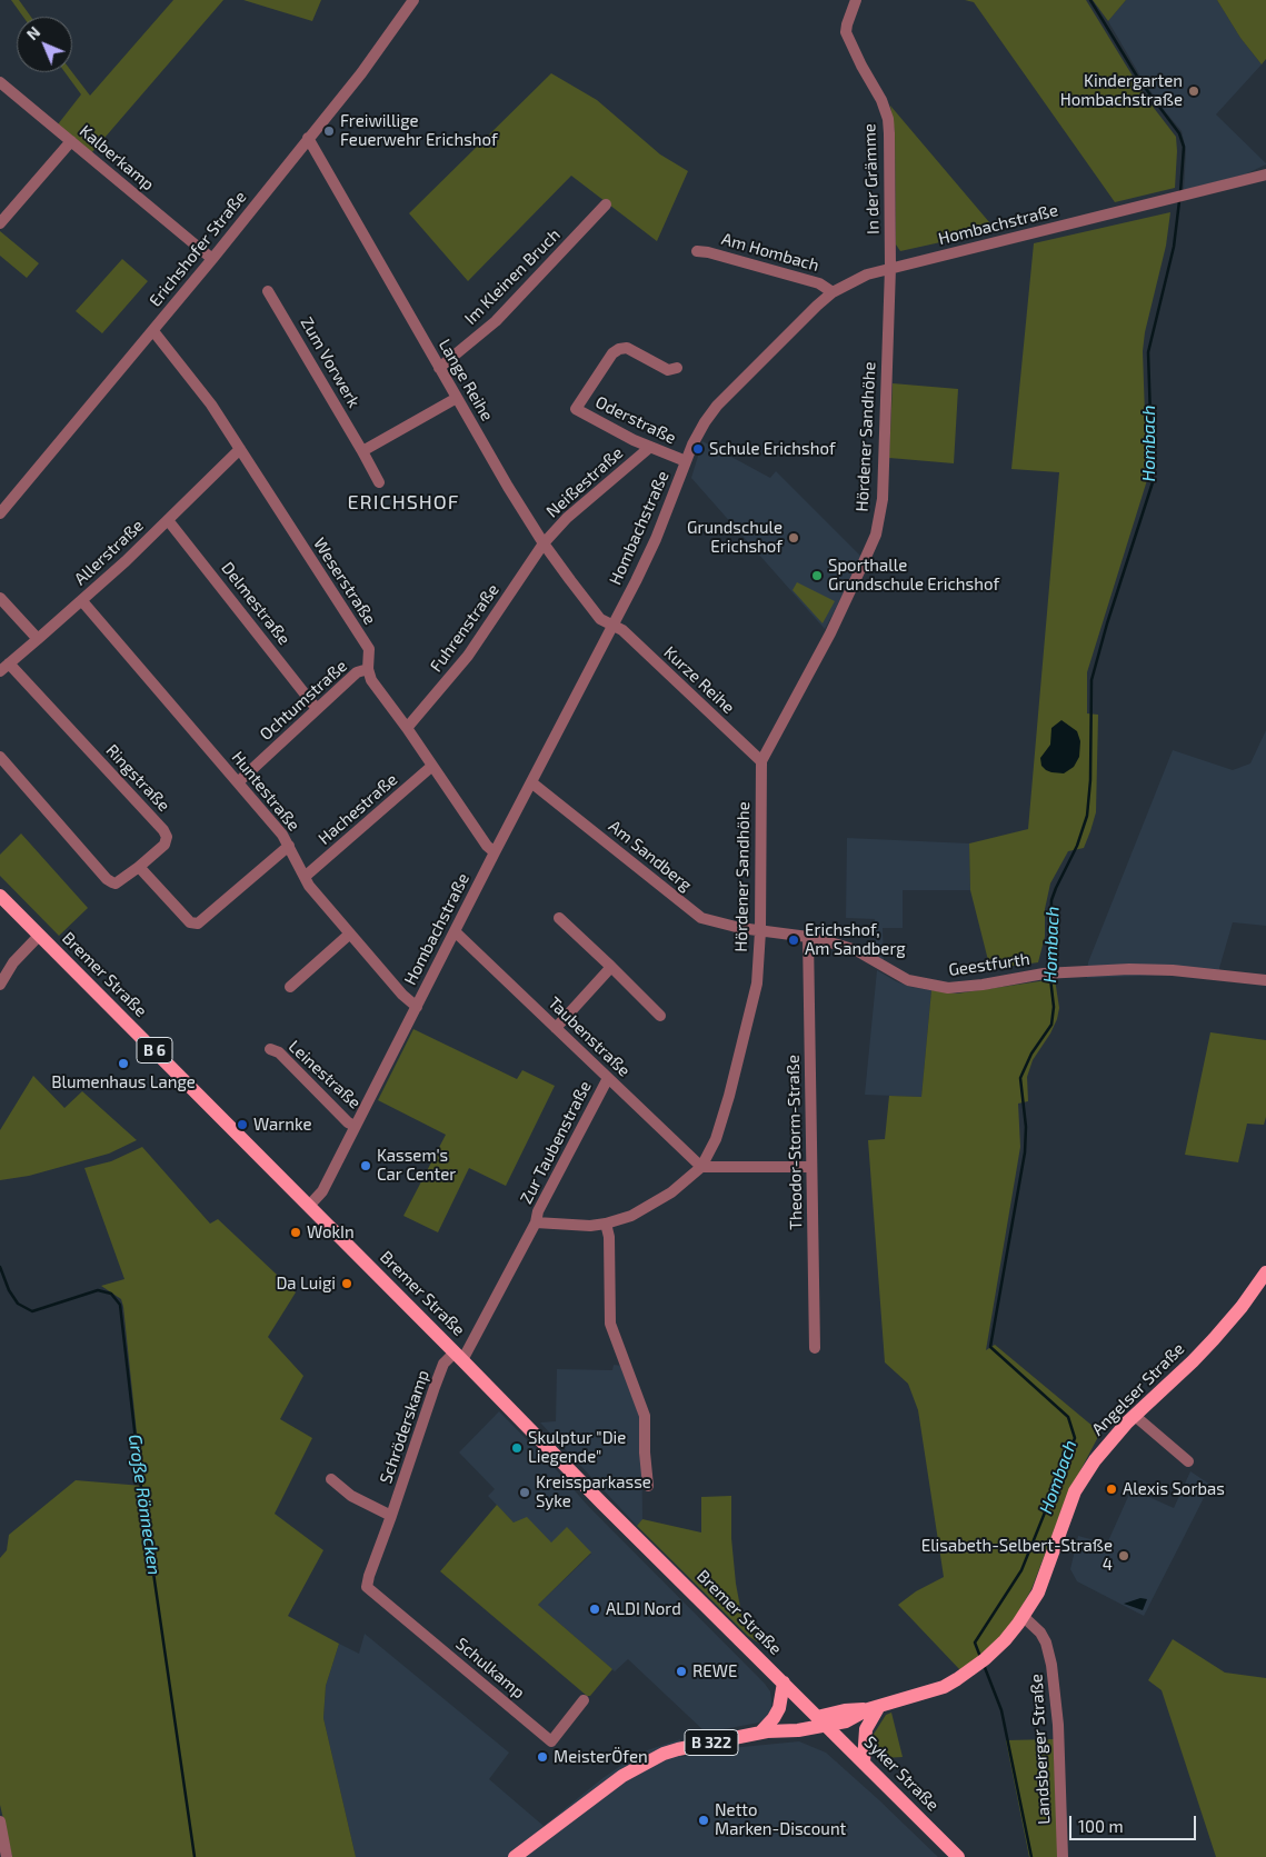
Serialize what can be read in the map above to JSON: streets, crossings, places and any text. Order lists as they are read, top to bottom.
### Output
{
  "streets": {
    "main road": [
      "Bremer Straße",
      "B 6",
      "Angelser Straße",
      "B 322",
      "Syker Straße"
    ],
    "street": [
      "Kalberkamp",
      "In der Grämme",
      "Hombachstraße",
      "Erichshofer Straße",
      "Am Hombach",
      "Im Kleinen Bruch",
      "Zum Vorwerk",
      "Lange Reihe",
      "Oderstraße",
      "Hördener Sandhöhe",
      "Neißestraße",
      "Allerstraße",
      "Weserstraße",
      "Delmestraße",
      "Fuhrenstraße",
      "Kurze Reihe",
      "Ochtumstraße",
      "Ringstraße",
      "Huntestraße",
      "Hachestraße",
      "Am Sandberg",
      "Geestfurth",
      "Taubenstraße",
      "Leinestraße",
      "Zur Taubenstraße",
      "Theodor-Storm-Straße",
      "Schröderskamp",
      "Schulkamp",
      "Landsberger Straße"
    ]
  },
  "crossings": [
    ["Kalberkamp", "Erichshofer Straße"],
    ["In der Grämme", "Hombachstraße"],
    ["In der Grämme", "Hördener Sandhöhe"],
    ["Hombachstraße", "Am Hombach"],
    ["Hombachstraße", "Lange Reihe"],
    ["Hombachstraße", "Oderstraße"],
    ["Hombachstraße", "Hördener Sandhöhe"],
    ["Hombachstraße", "Weserstraße"],
    ["Hombachstraße", "Kurze Reihe"],
    ["Hombachstraße", "Huntestraße"],
    ["Hombachstraße", "Am Sandberg"],
    ["Hombachstraße", "Bremer Straße"],
    ["Hombachstraße", "Taubenstraße"],
    ["Hombachstraße", "Leinestraße"],
    ["Erichshofer Straße", "Lange Reihe"],
    ["Erichshofer Straße", "Weserstraße"],
    ["Im Kleinen Bruch", "Lange Reihe"],
    ["Lange Reihe", "Neißestraße"],
    ["Lange Reihe", "Fuhrenstraße"],
    ["Lange Reihe", "Kurze Reihe"],
    ["Oderstraße", "Neißestraße"],
    ["Hördener Sandhöhe", "Kurze Reihe"],
    ["Hördener Sandhöhe", "Am Sandberg"],
    ["Hördener Sandhöhe", "Geestfurth"],
    ["Hördener Sandhöhe", "Taubenstraße"],
    ["Hördener Sandhöhe", "Zur Taubenstraße"],
    ["Neißestraße", "Fuhrenstraße"],
    ["Allerstraße", "Weserstraße"],
    ["Allerstraße", "Delmestraße"],
    ["Allerstraße", "Ringstraße"],
    ["Allerstraße", "Huntestraße"],
    ["Weserstraße", "Fuhrenstraße"],
    ["Weserstraße", "Ochtumstraße"],
    ["Weserstraße", "Hachestraße"],
    ["Delmestraße", "Ochtumstraße"],
    ["Ochtumstraße", "Huntestraße"],
    ["Huntestraße", "Hachestraße"],
    ["Am Sandberg", "Geestfurth"],
    ["Geestfurth", "Theodor-Storm-Straße"],
    ["Bremer Straße", "Angelser Straße"],
    ["Bremer Straße", "Schröderskamp"],
    ["Bremer Straße", "B 322"],
    ["Bremer Straße", "Syker Straße"],
    ["Taubenstraße", "Zur Taubenstraße"],
    ["Angelser Straße", "B 322"],
    ["Angelser Straße", "Landsberger Straße"],
    ["Angelser Straße", "Syker Straße"],
    ["Schröderskamp", "Schulkamp"],
    ["B 322", "Syker Straße"]
  ],
  "districts": ["ERICHSHOF"],
  "water": ["Hombach", "Große Rönnecken"],
  "places": [
    "Kindergarten Hombachstraße",
    "Freiwillige Feuerwehr Erichshof",
    "Schule Erichshof",
    "Grundschule Erichshof",
    "Sporthalle Grundschule Erichshof",
    "Erichshof, Am Sandberg",
    "Blumenhaus Lange",
    "Warnke",
    "Kassem's Car Center",
    "WokIn",
    "Da Luigi",
    "Skulptur \"Die Liegende\"",
    "Alexis Sorbas",
    "Kreissparkasse Syke",
    "Elisabeth-Selbert-Straße 4",
    "ALDI Nord",
    "REWE",
    "MeisterÖfen",
    "Netto Marken-Discount"
  ],
  "scale_bar": "100 m",
  "north": "top left"
}
